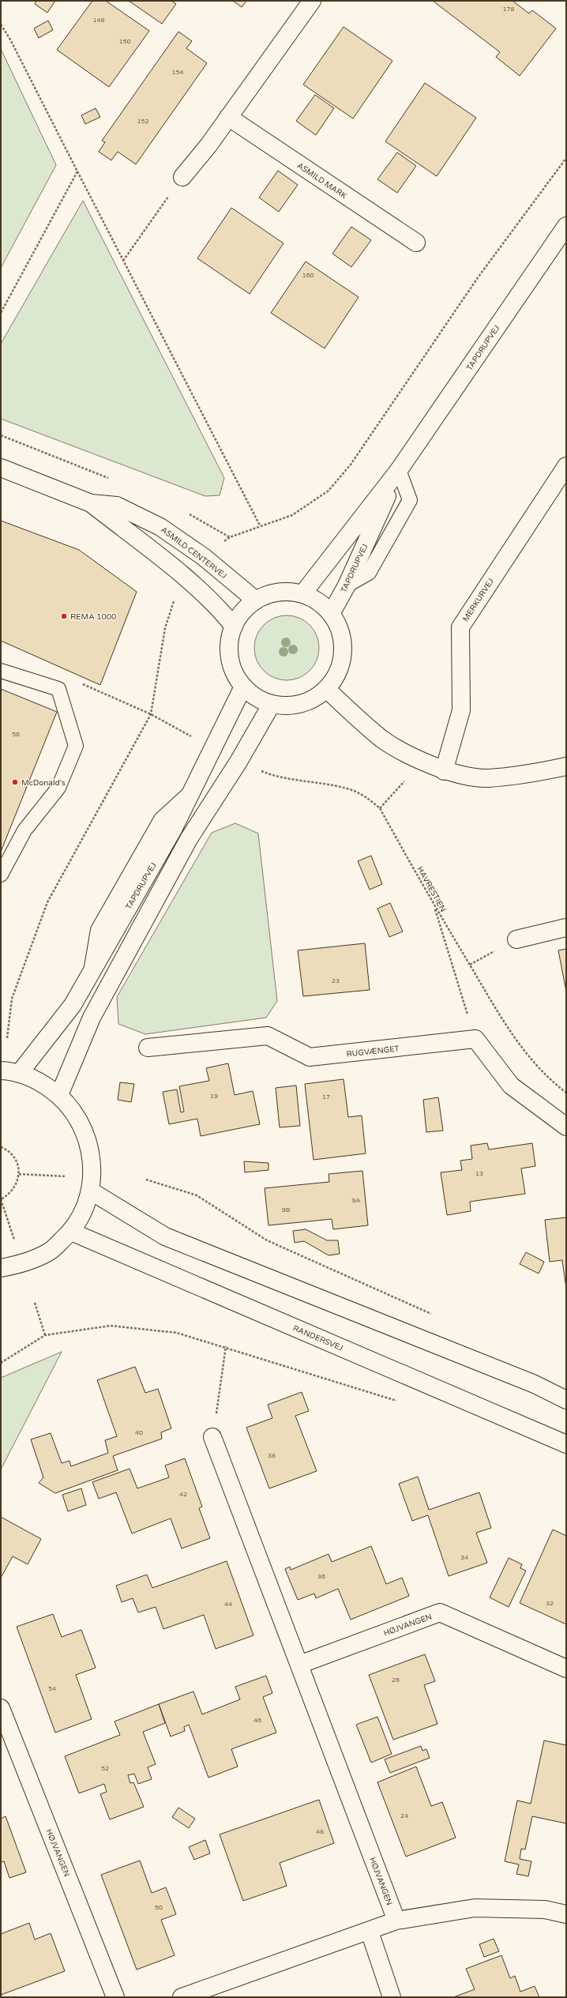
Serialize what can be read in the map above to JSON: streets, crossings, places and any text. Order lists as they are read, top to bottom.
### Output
{
  "streets": {
    "street": [
      "ASMILD MARK",
      "TAPDRUPVEJ",
      "ASMILD CENTERVEJ",
      "MERKURVEJ",
      "RUGVÆNGET",
      "RANDERSVEJ",
      "HØJVANGEN"
    ],
    "path": ["HAVRESTIEN"]
  },
  "places": ["REMA 1000", "McDonald's"],
  "house_numbers": [
    "178",
    "148",
    "150",
    "154",
    "152",
    "160",
    "56",
    "23",
    "19",
    "17",
    "13",
    "9A",
    "9B",
    "40",
    "38",
    "42",
    "34",
    "36",
    "32",
    "44",
    "26",
    "54",
    "46",
    "52",
    "24",
    "48",
    "50"
  ]
}
